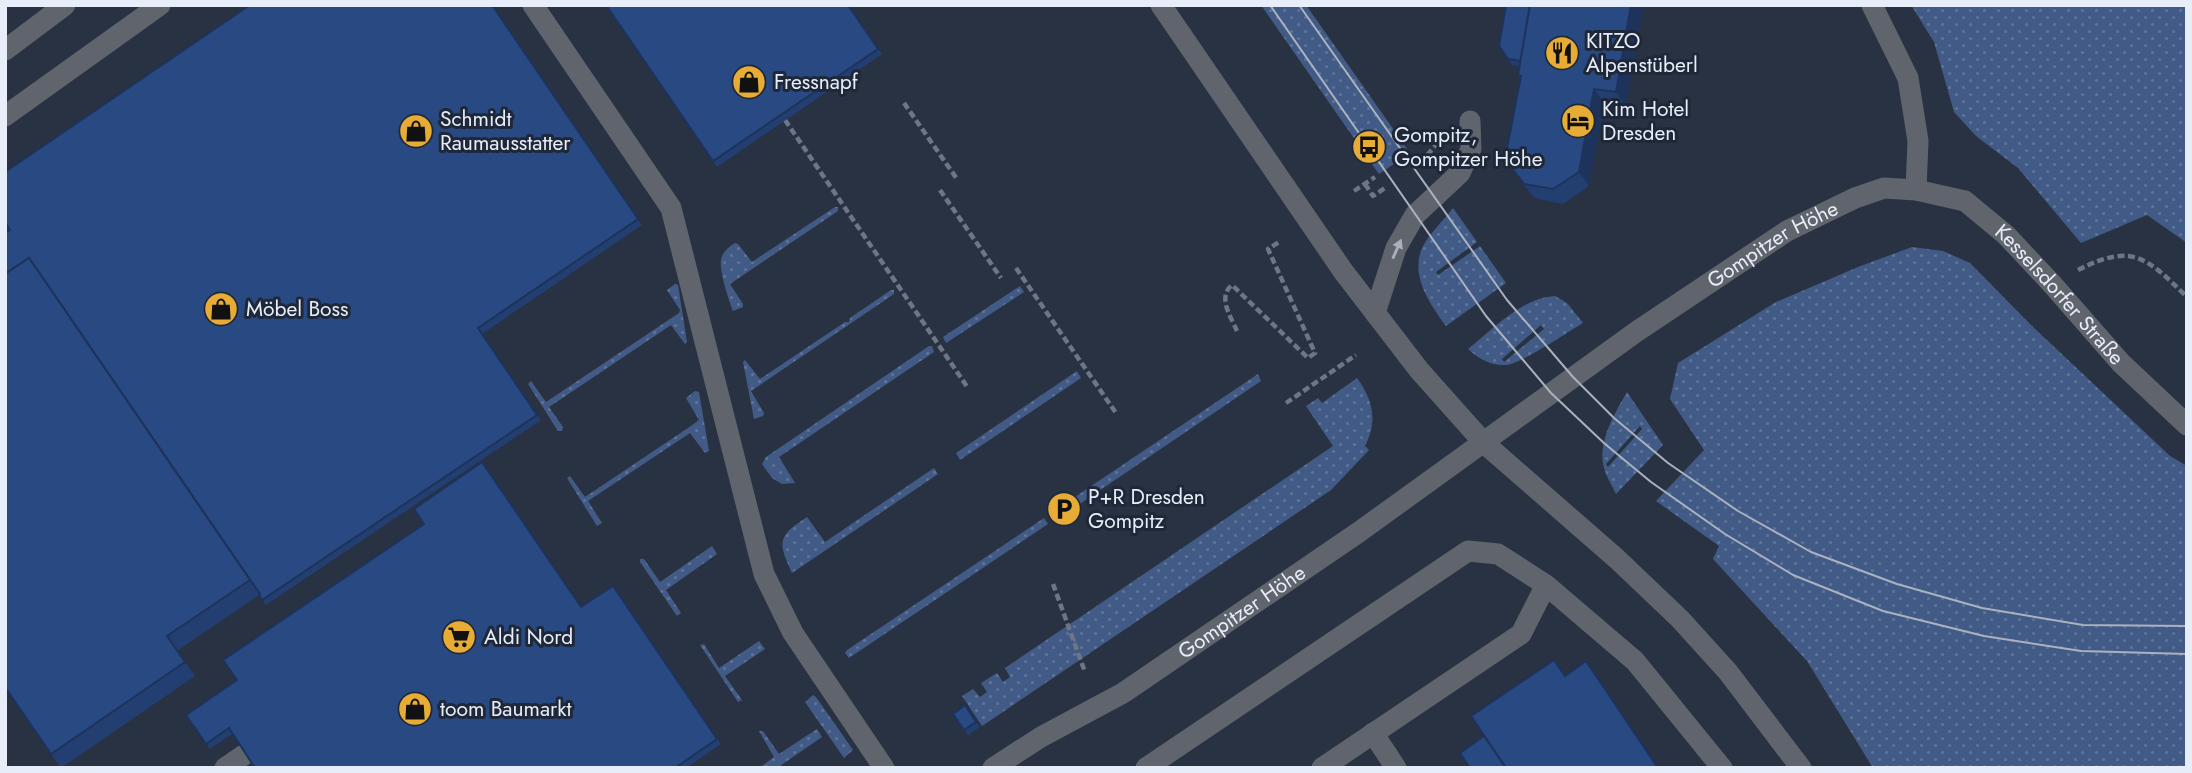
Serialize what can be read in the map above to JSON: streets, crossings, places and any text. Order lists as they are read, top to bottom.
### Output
{
  "streets": {
    "street": ["Gompitzer Höhe", "Kesselsdorfer Straße"]
  },
  "crossings": [
    ["Gompitzer Höhe", "Kesselsdorfer Straße"]
  ],
  "places": {
    "restaurant": ["KITZO Alpenstüberl"],
    "shop": [
      "Fressnapf",
      "Schmidt Raumausstatter",
      "Möbel Boss",
      "toom Baumarkt"
    ],
    "hotel": ["Kim Hotel Dresden"],
    "bus stop": ["Gompitz, Gompitzer Höhe"],
    "parking": ["P+R Dresden Gompitz"],
    "supermarket": ["Aldi Nord"]
  }
}
